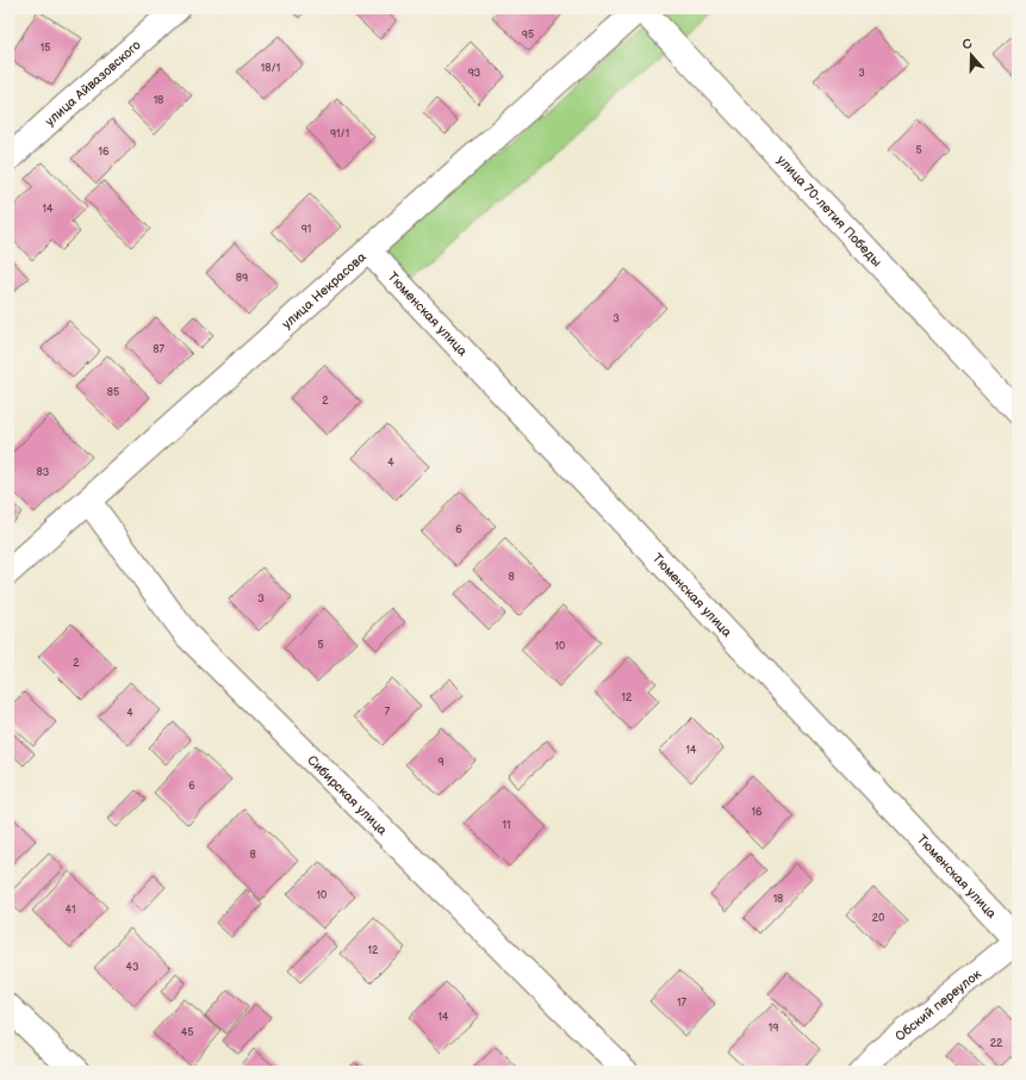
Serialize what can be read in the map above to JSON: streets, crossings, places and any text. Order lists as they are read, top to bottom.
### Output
{
  "streets": {
    "street": [
      "улица Айвазовского",
      "улица 70-летия Победы",
      "улица Некрасова",
      "Тюменская улица",
      "Сибирская улица",
      "Обский переулок"
    ]
  },
  "crossings": [
    ["улица 70-летия Победы", "улица Некрасова"],
    ["улица Некрасова", "Тюменская улица"],
    ["улица Некрасова", "Сибирская улица"],
    ["Тюменская улица", "Обский переулок"]
  ],
  "house_numbers": [
    "95",
    "15",
    "18/1",
    "93",
    "3",
    "18",
    "91/1",
    "5",
    "16",
    "14",
    "91",
    "89",
    "3",
    "87",
    "85",
    "2",
    "4",
    "83",
    "6",
    "8",
    "3",
    "5",
    "10",
    "2",
    "12",
    "7",
    "4",
    "14",
    "9",
    "6",
    "16",
    "11",
    "8",
    "10",
    "18",
    "41",
    "20",
    "12",
    "43",
    "17",
    "14",
    "19",
    "45",
    "22"
  ],
  "north": "top"
}
